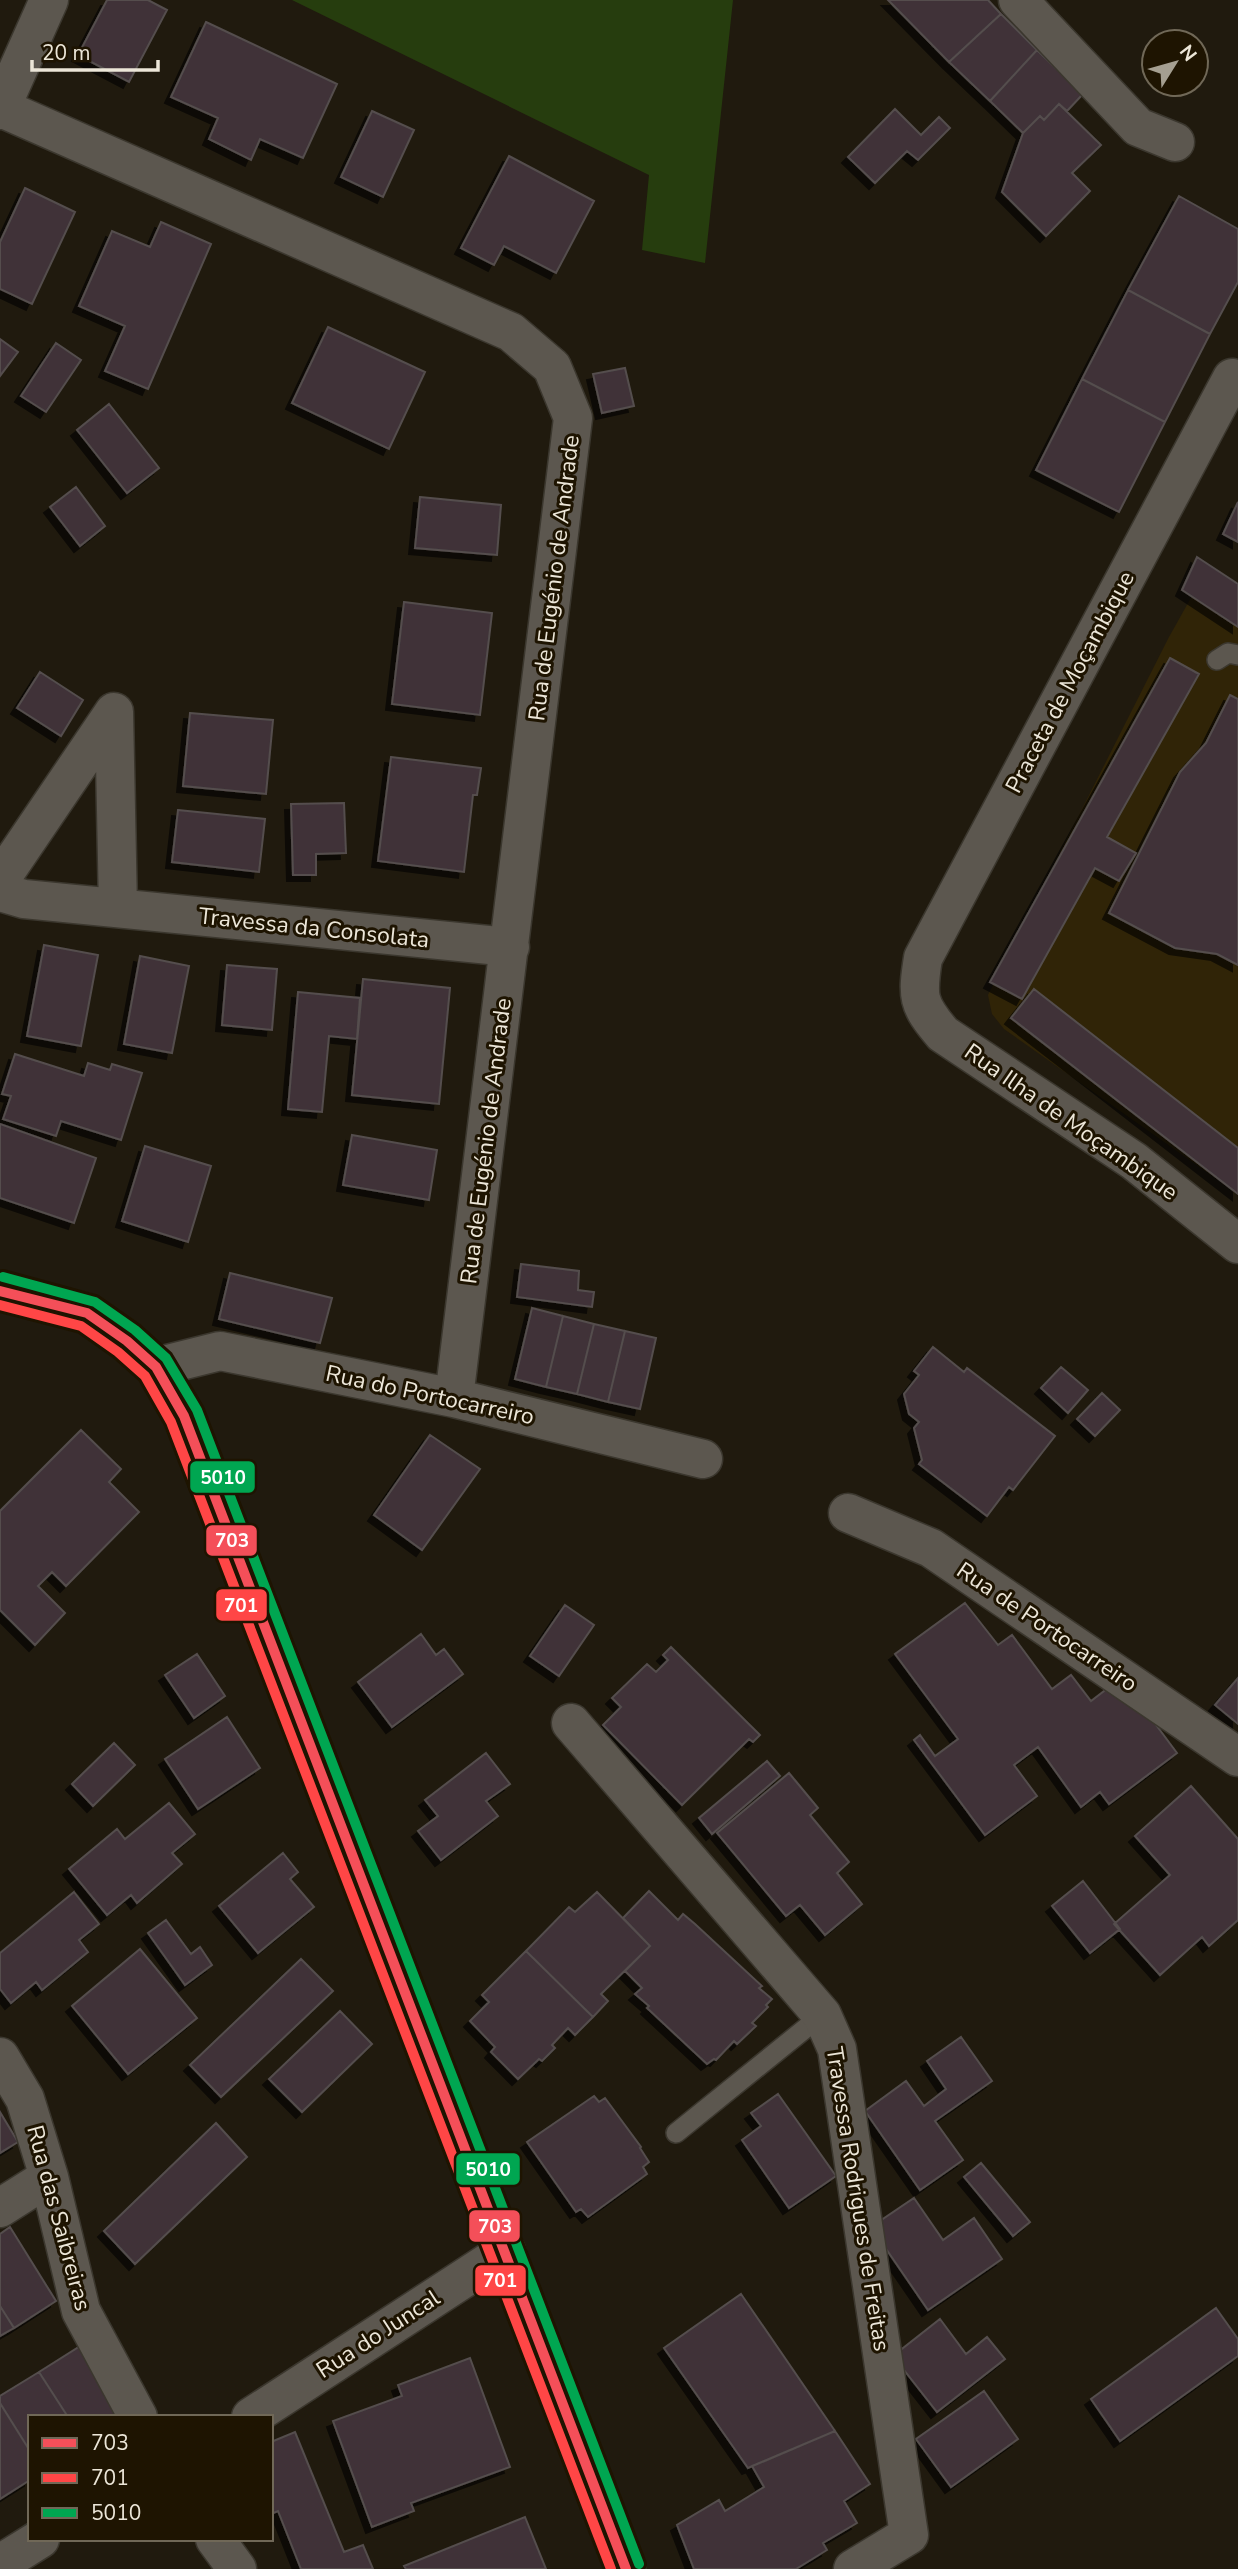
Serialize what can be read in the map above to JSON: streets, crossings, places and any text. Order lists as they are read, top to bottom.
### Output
{
  "streets": {
    "street": [
      "Rua de Eugénio de Andrade",
      "Praceta de Moçambique",
      "Travessa da Consolata",
      "Rua Ilha de Moçambique",
      "Rua do Portocarreiro",
      "Rua de Portocarreiro",
      "Travessa Rodrigues de Freitas",
      "Rua das Saibreiras",
      "Rua do Juncal"
    ]
  },
  "crossings": [
    ["Rua de Eugénio de Andrade", "Travessa da Consolata"],
    ["Rua de Eugénio de Andrade", "Rua do Portocarreiro"],
    ["Praceta de Moçambique", "Rua Ilha de Moçambique"]
  ],
  "lines": ["transit line 5010", "transit line 703", "transit line 701"],
  "legend": ["703", "701", "5010"],
  "scale_bar": "20 m",
  "north": "top right"
}
